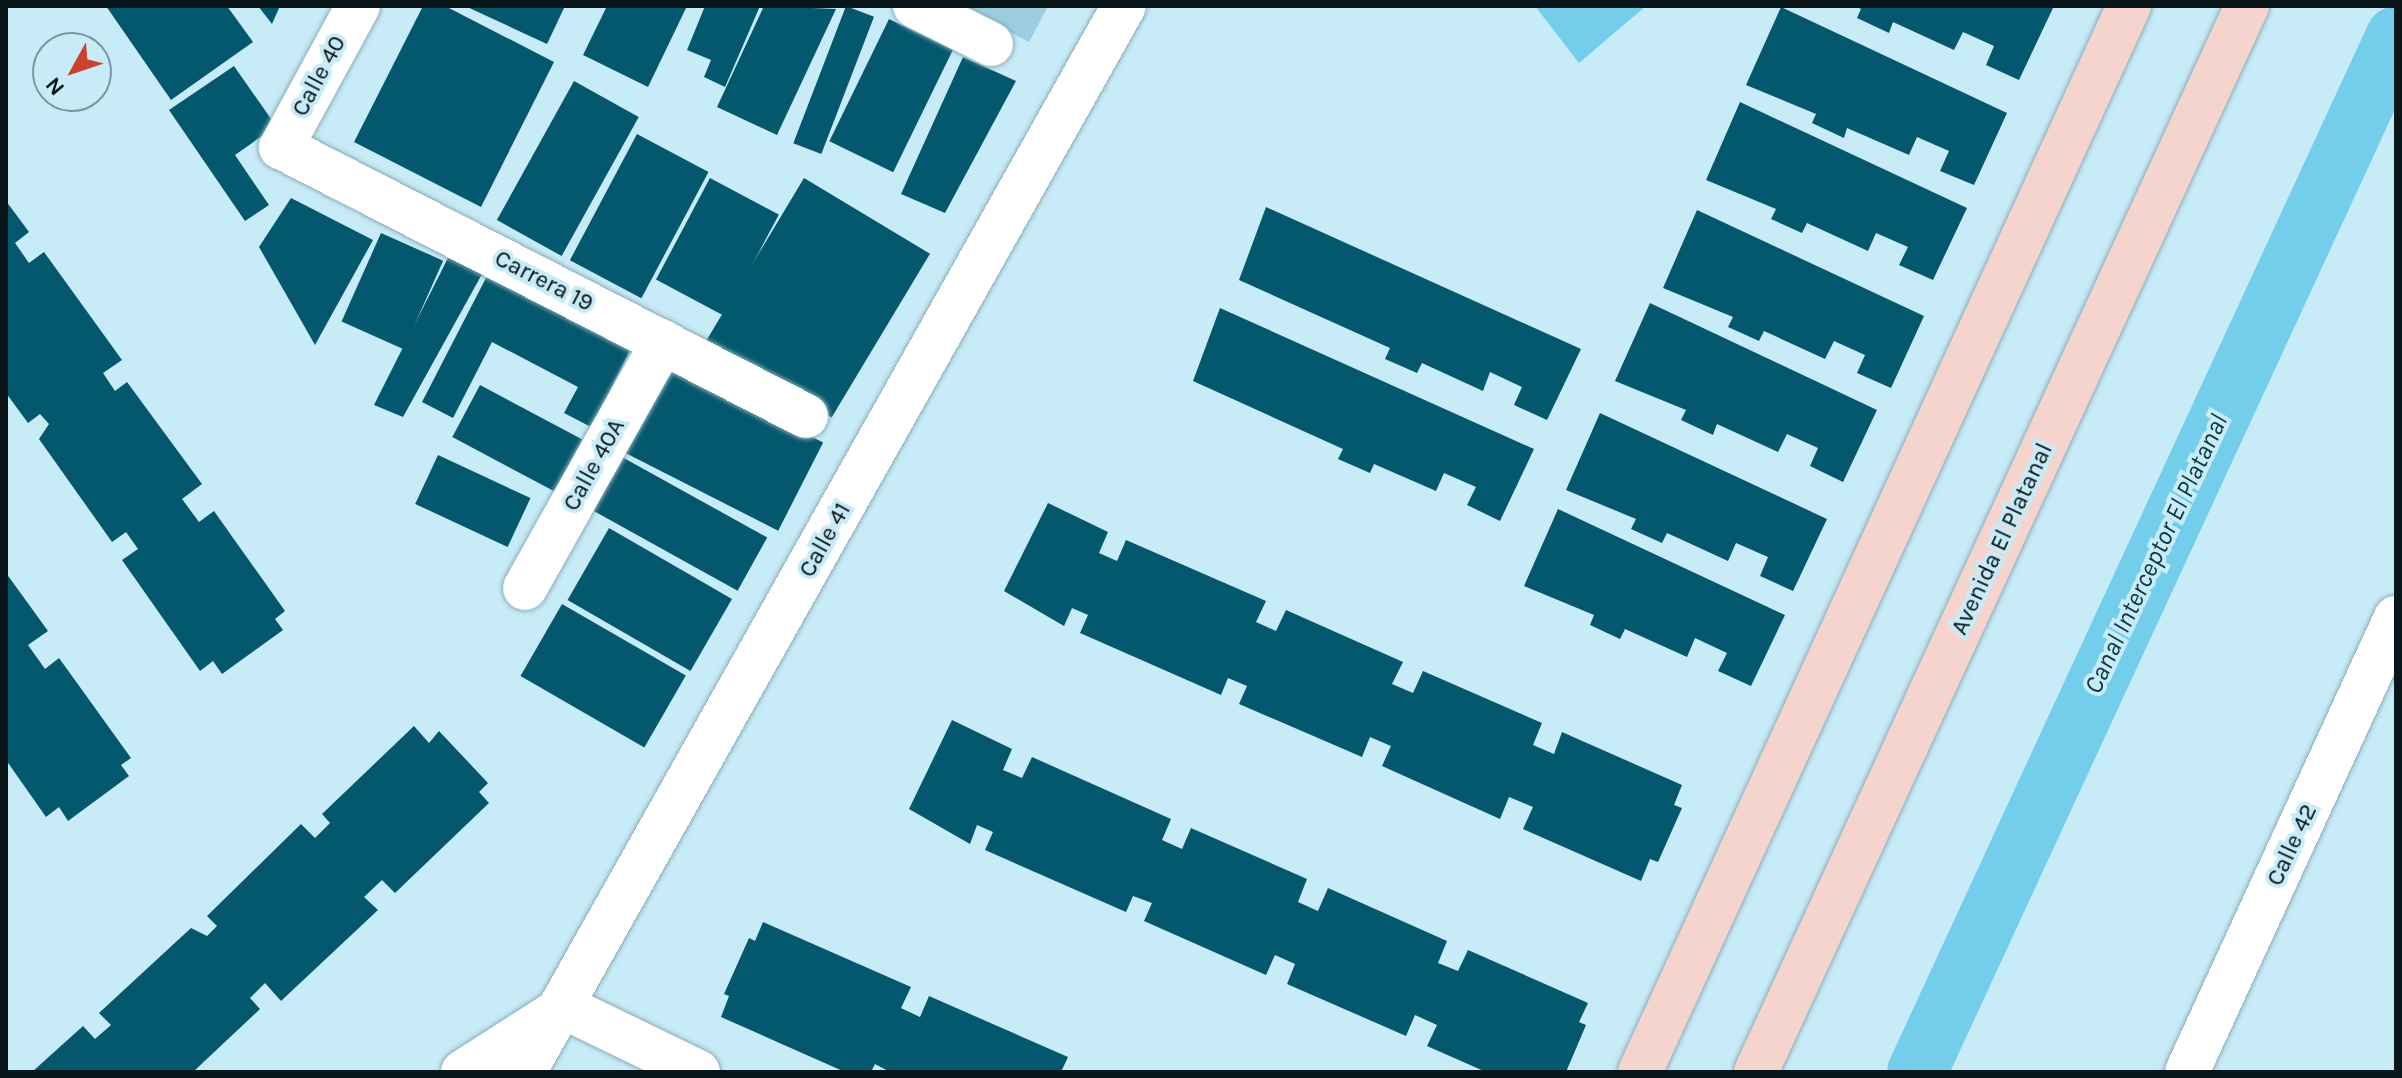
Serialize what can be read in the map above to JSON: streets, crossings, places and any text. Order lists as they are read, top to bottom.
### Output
{
  "streets": {
    "main road": ["Avenida El Platanal"],
    "street": [
      "Calle 40",
      "Carrera 19",
      "Calle 40A",
      "Calle 41",
      "Calle 42"
    ]
  },
  "crossings": [
    ["Calle 40", "Carrera 19"],
    ["Carrera 19", "Calle 40A"]
  ],
  "water": ["Canal Interceptor El Platanal"],
  "north": "bottom left"
}
